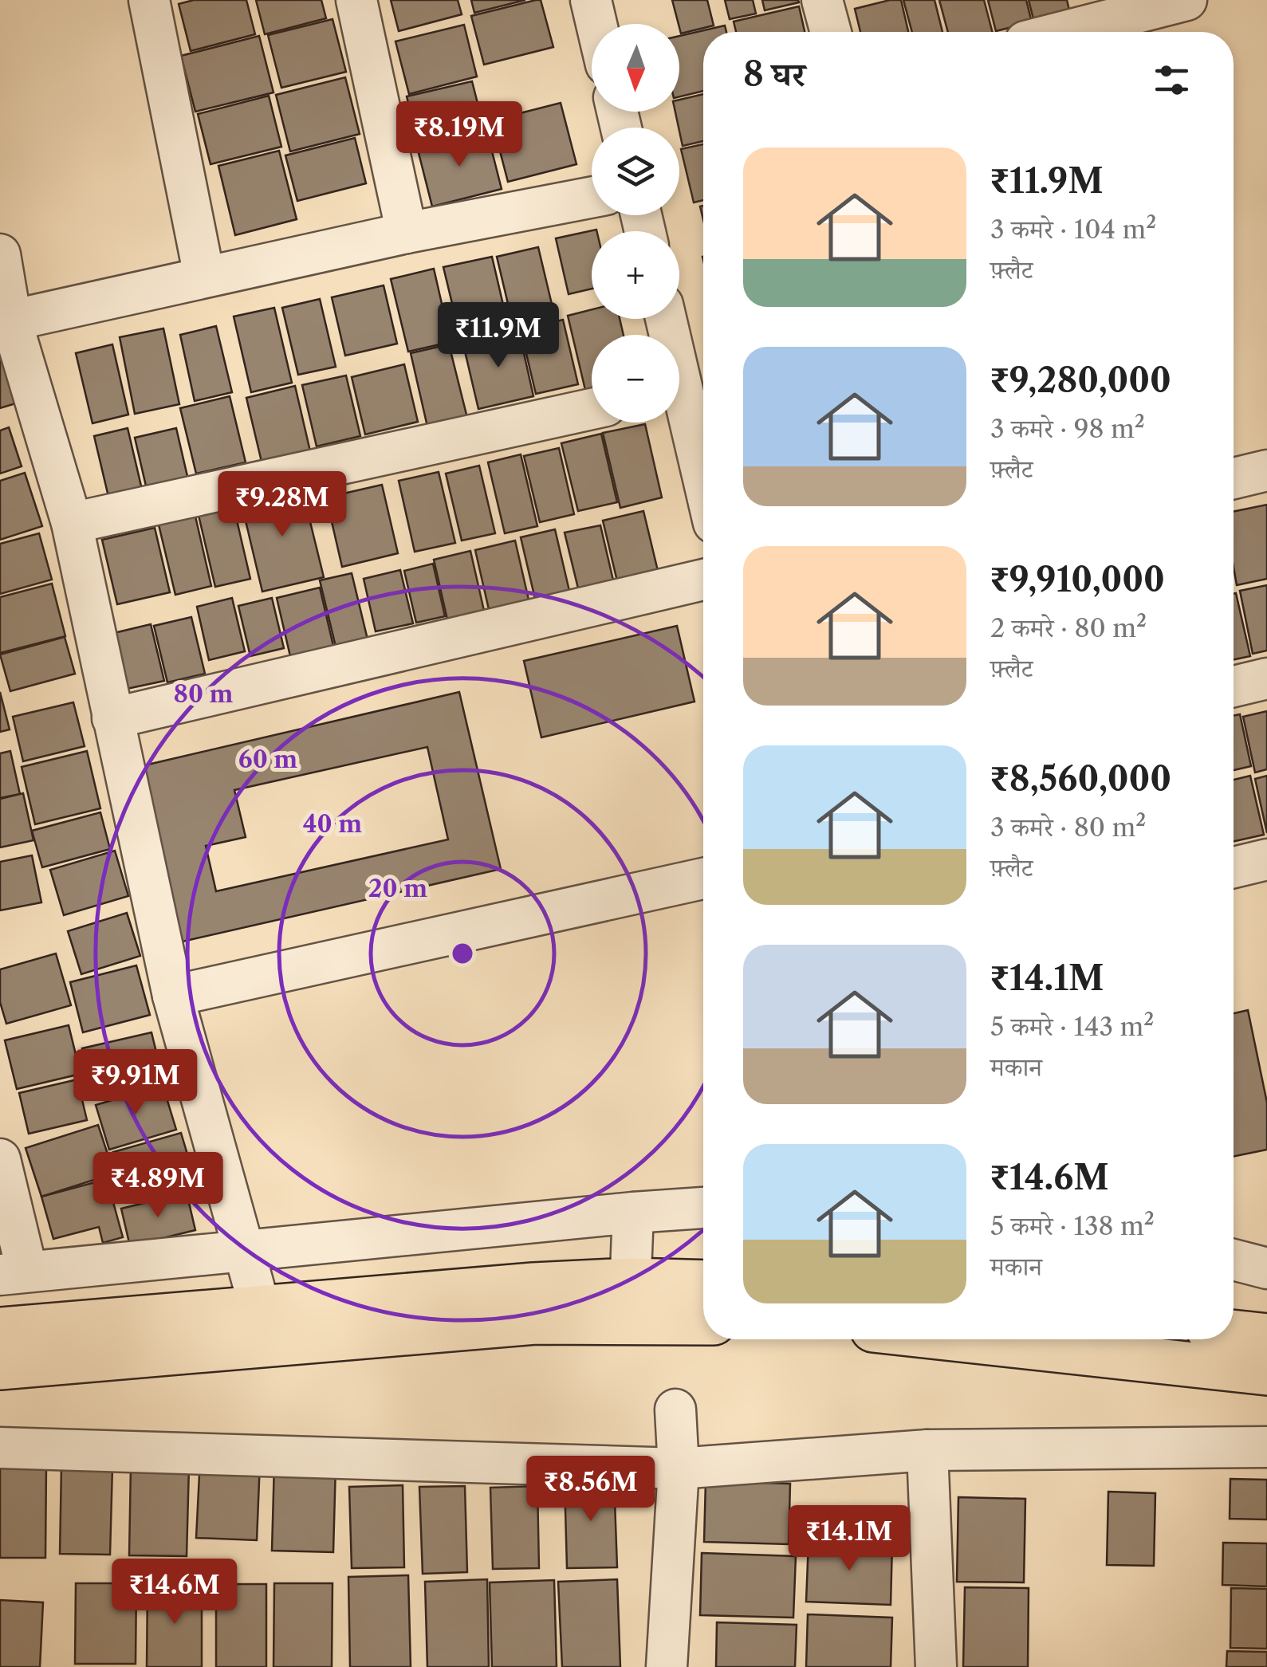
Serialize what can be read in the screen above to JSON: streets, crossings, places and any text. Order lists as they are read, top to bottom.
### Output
{
  "north": "bottom",
  "page": {
    "map_buttons": ["+", "−"],
    "heading": "8 घर",
    "price": [
      "₹8.19M",
      "₹11.9M",
      "₹9.28M",
      "₹9.91M",
      "₹4.89M",
      "₹8.56M",
      "₹14.1M",
      "₹14.6M"
    ],
    "list": [
      {
        "name": "₹11.9M",
        "note": "3 कमरे · 104 m² · फ़्लैट"
      },
      {
        "name": "₹9,280,000",
        "note": "3 कमरे · 98 m² · फ़्लैट"
      },
      {
        "name": "₹9,910,000",
        "note": "2 कमरे · 80 m² · फ़्लैट"
      },
      {
        "name": "₹8,560,000",
        "note": "3 कमरे · 80 m² · फ़्लैट"
      },
      {
        "name": "₹14.1M",
        "note": "5 कमरे · 143 m² · मकान"
      },
      {
        "name": "₹14.6M",
        "note": "5 कमरे · 138 m² · मकान"
      }
    ]
  },
  "rings": [
    "80 m",
    "60 m",
    "40 m",
    "20 m"
  ]
}
